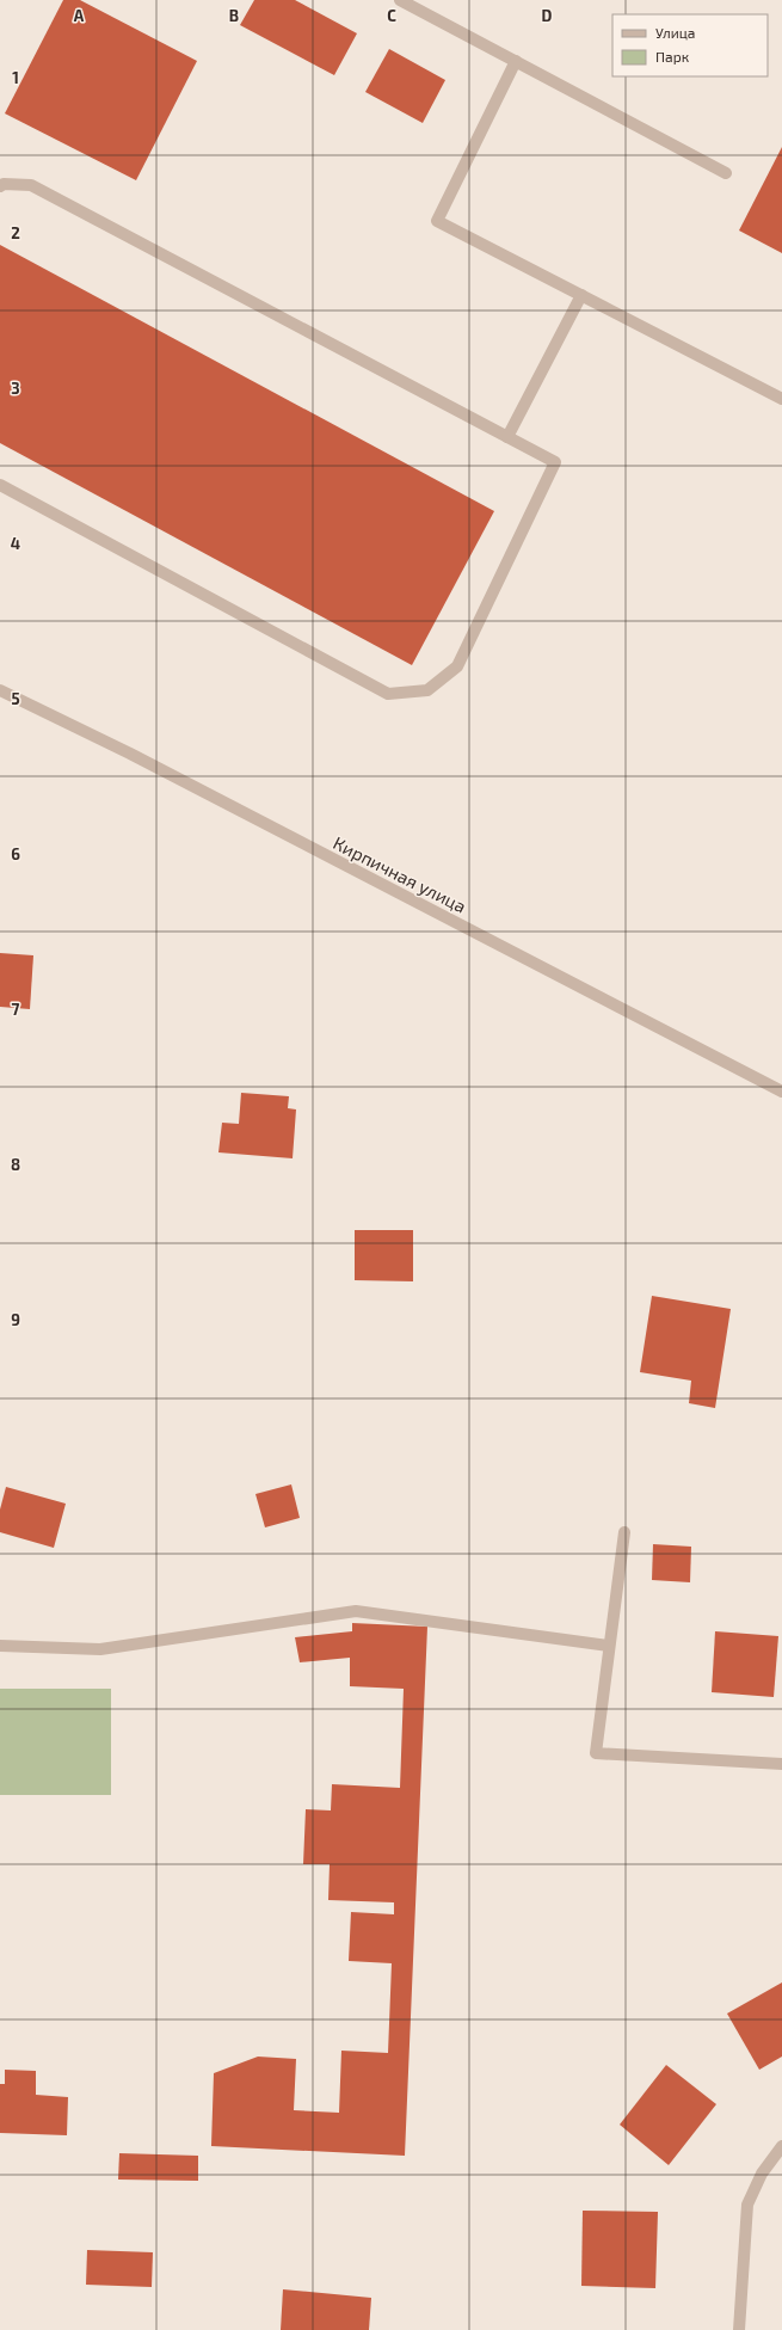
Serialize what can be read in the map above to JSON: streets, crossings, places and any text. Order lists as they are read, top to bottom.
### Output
{
  "streets": {
    "street": ["Кирпичная улица"]
  },
  "legend": ["Улица", "Парк"],
  "grid": {
    "columns": [
      "A",
      "B",
      "C",
      "D"
    ],
    "rows": [
      "1",
      "2",
      "3",
      "4",
      "5",
      "6",
      "7",
      "8",
      "9"
    ]
  }
}
